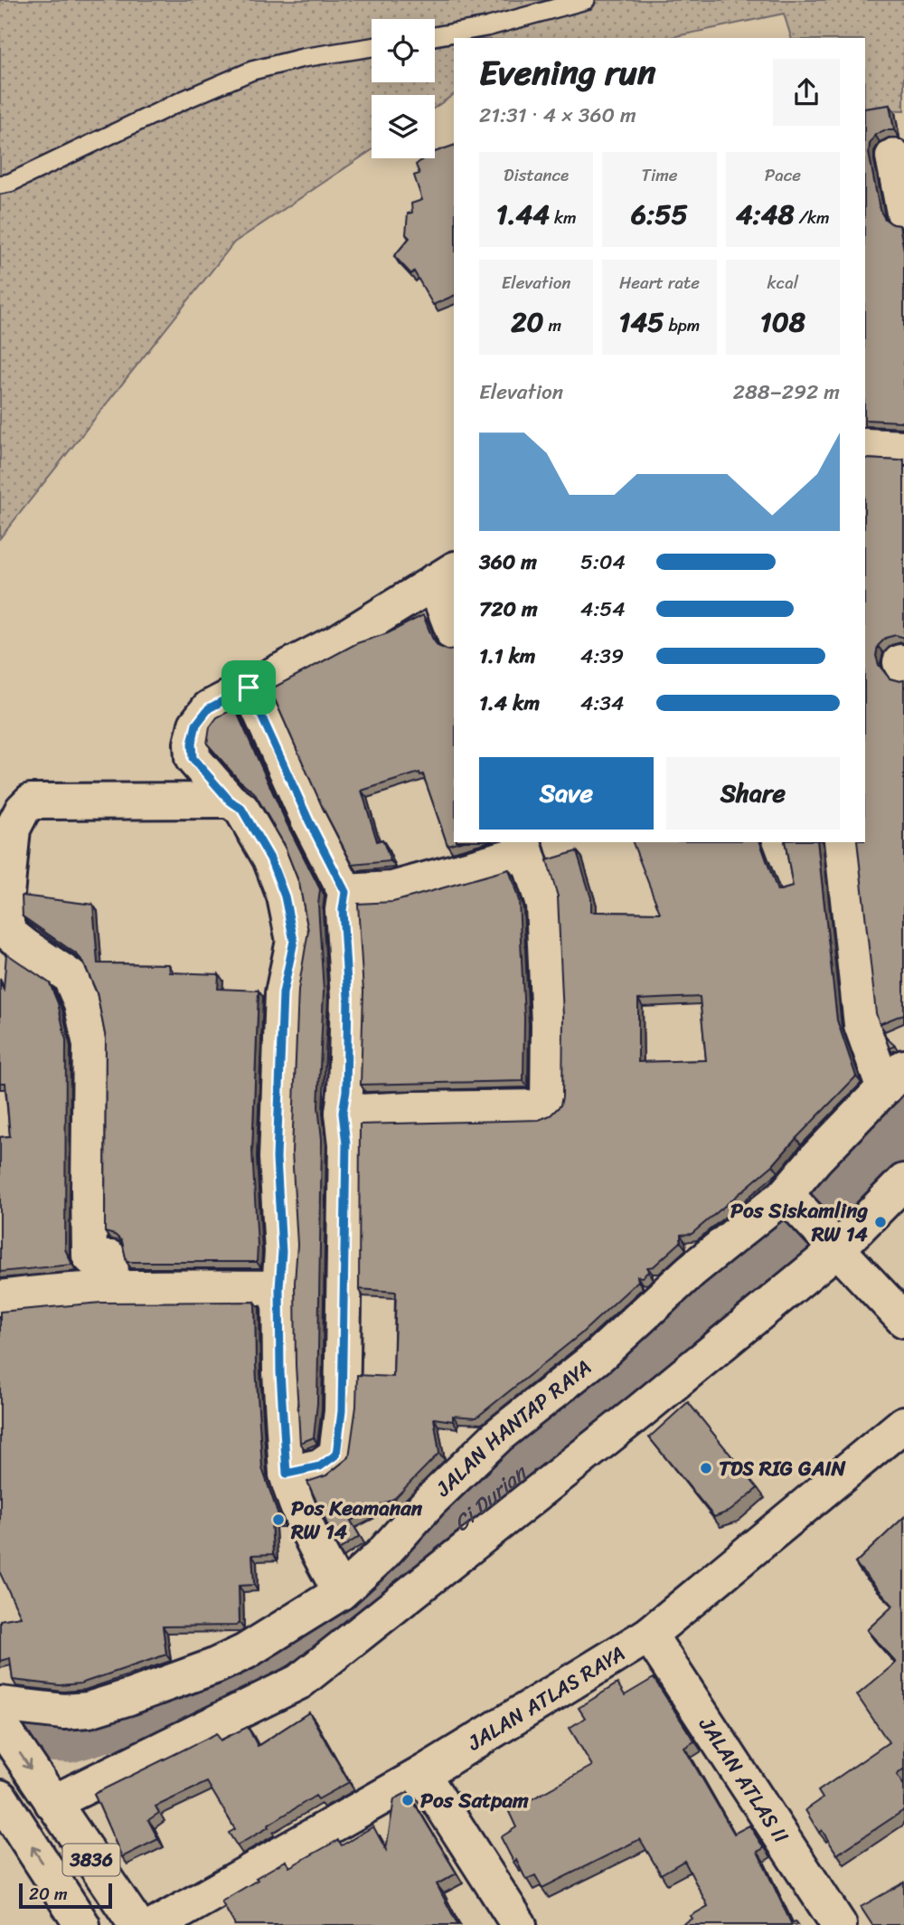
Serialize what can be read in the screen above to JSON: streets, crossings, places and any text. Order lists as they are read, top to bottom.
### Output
{
  "streets": {
    "street": [
      "JALAN HANTAP RAYA",
      "JALAN ATLAS RAYA",
      "JALAN ATLAS II",
      "3836"
    ]
  },
  "crossings": [
    ["JALAN HANTAP RAYA", "3836"],
    ["JALAN ATLAS RAYA", "JALAN ATLAS II"]
  ],
  "water": ["Ci Durian"],
  "places": [
    "Pos Siskamling RW 14",
    "TDS RIG GAIN",
    "Pos Keamanan RW 14",
    "Pos Satpam"
  ],
  "scale_bar": "20 m",
  "page": {
    "heading": ["Evening run", "21:31 · 4 × 360 m"],
    "stats": [
      ["Distance", "1.44 km"],
      ["Time", "6:55"],
      ["Pace", "4:48 /km"],
      ["Elevation", "20 m"],
      ["Heart rate", "145 bpm"],
      ["kcal", "108"]
    ],
    "chart": ["Elevation", "288–292 m"],
    "list": [
      {
        "name": "360 m",
        "note": "5:04"
      },
      {
        "name": "720 m",
        "note": "4:54"
      },
      {
        "name": "1.1 km",
        "note": "4:39"
      },
      {
        "name": "1.4 km",
        "note": "4:34"
      }
    ],
    "buttons": ["Save", "Share"],
    "scale": "20 m"
  }
}
